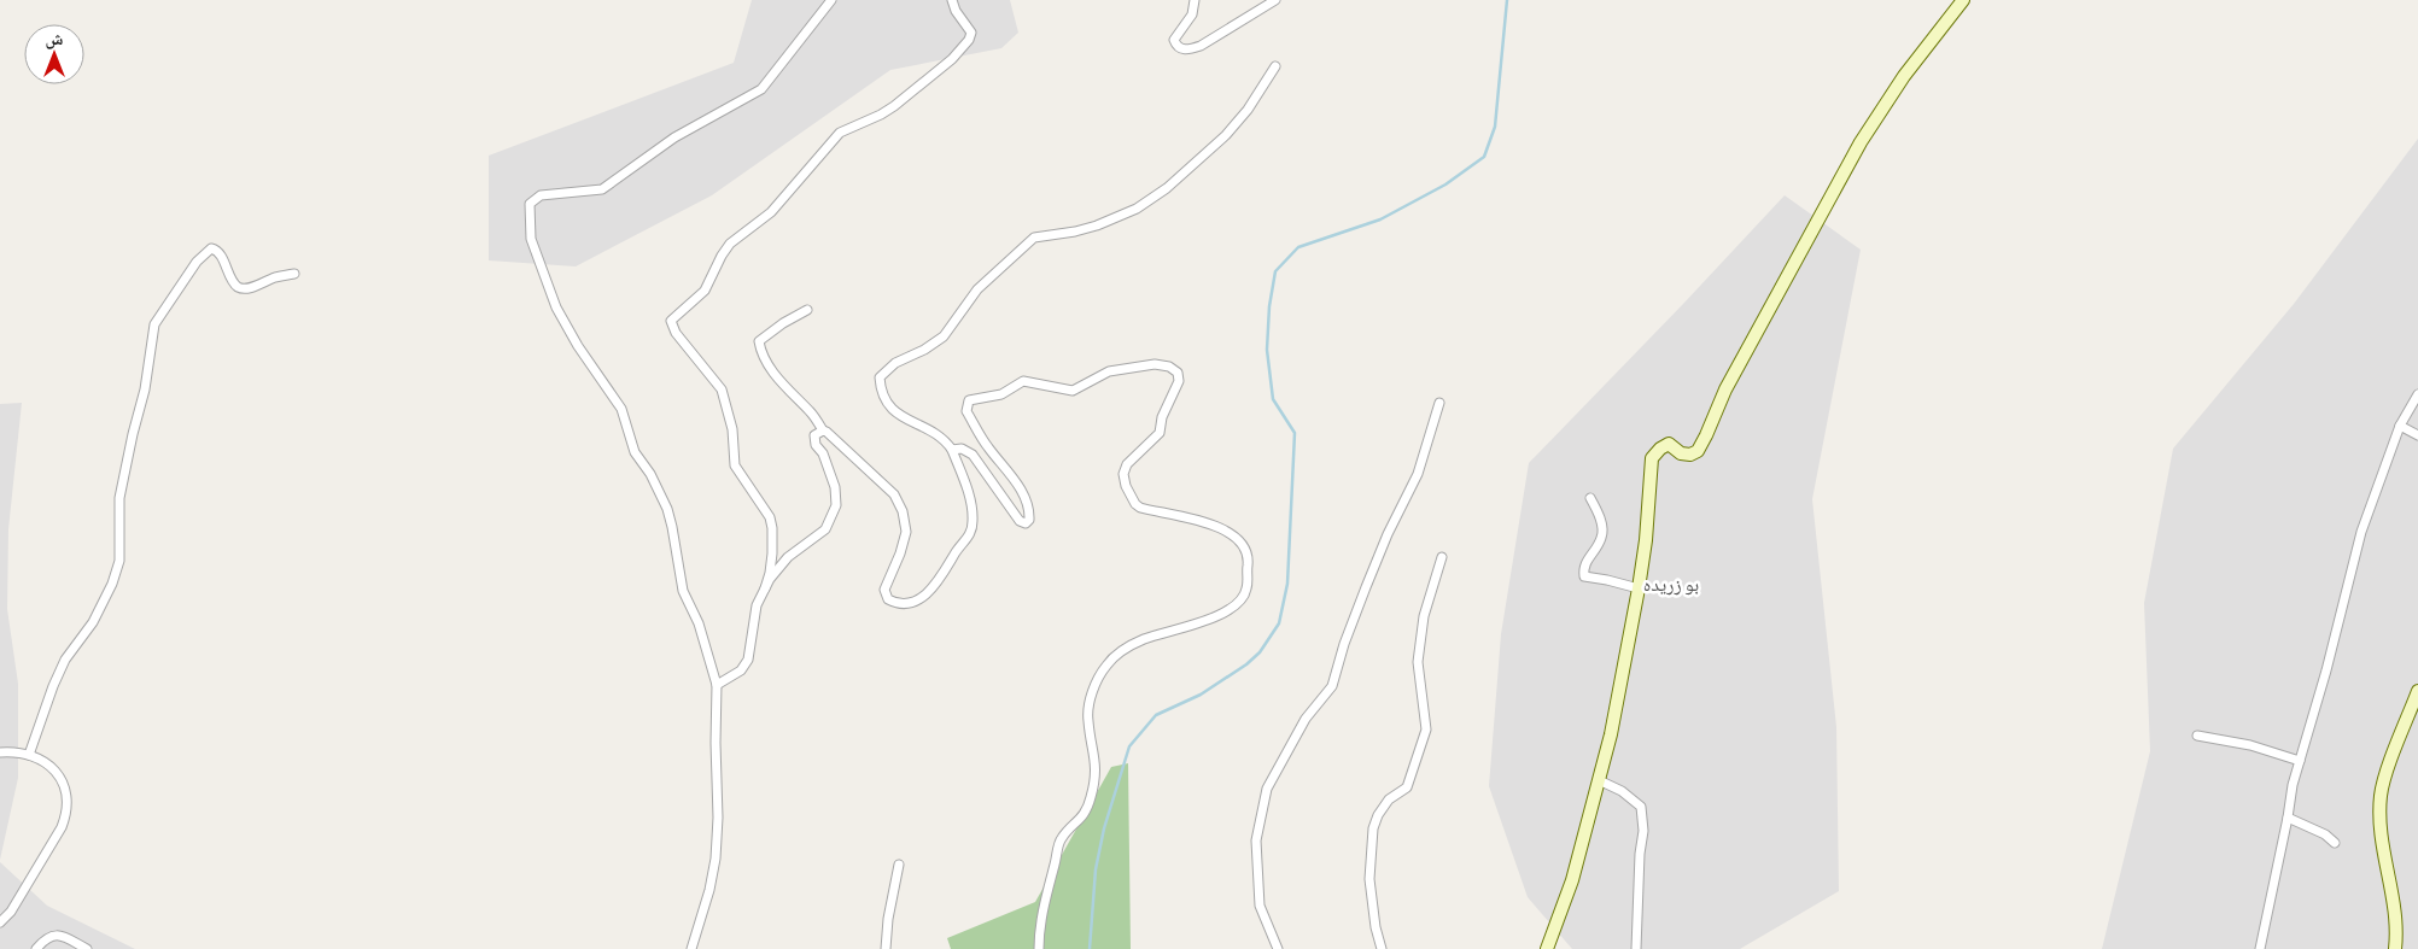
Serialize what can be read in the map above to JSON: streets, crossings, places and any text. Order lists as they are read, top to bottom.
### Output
{
  "districts": ["بو زريده"],
  "north": "top"
}
